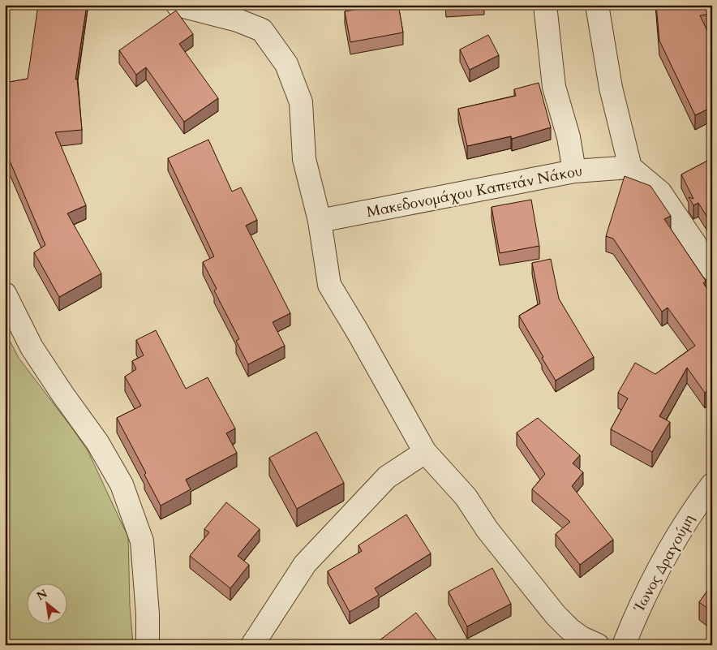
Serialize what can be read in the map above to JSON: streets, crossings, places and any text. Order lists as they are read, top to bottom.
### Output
{
  "streets": {
    "street": ["Μακεδονομάχου Καπετάν Νάκου", "Ίωνος Δραγούμη"]
  },
  "north": "top left"
}
